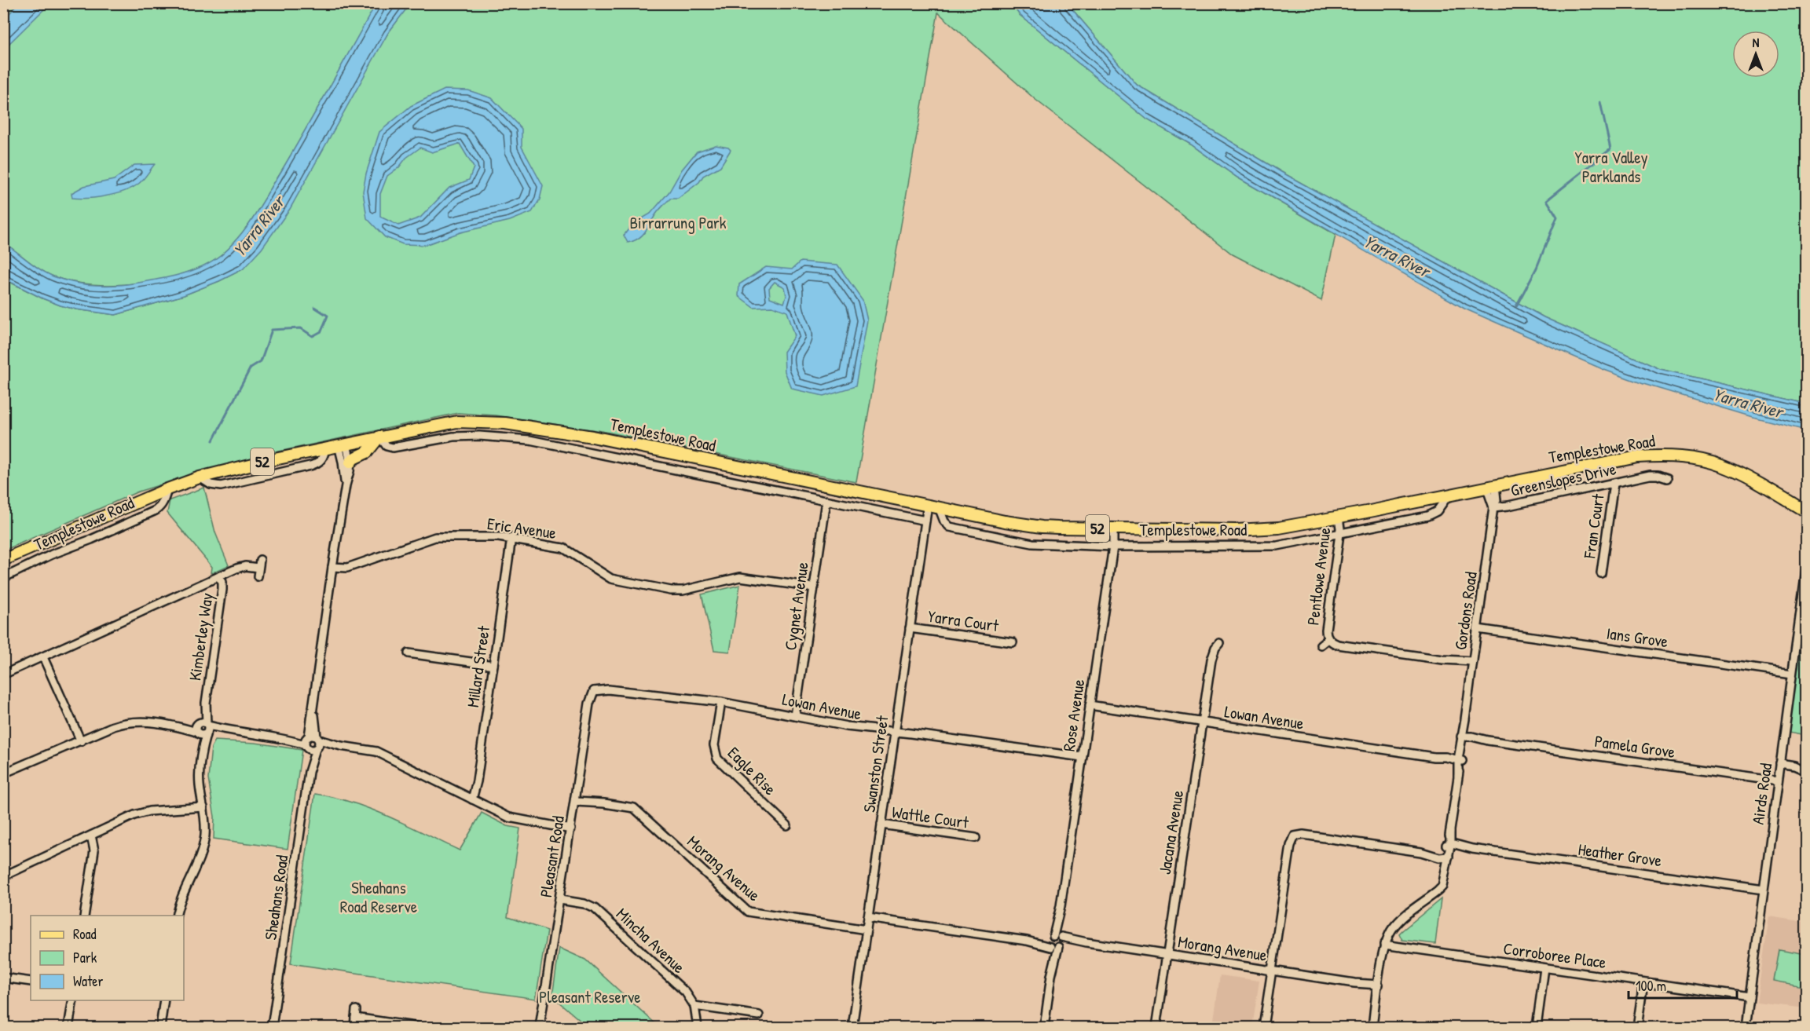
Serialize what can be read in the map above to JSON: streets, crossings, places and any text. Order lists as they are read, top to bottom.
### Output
{
  "streets": {
    "main road": ["Templestowe Road", "52"],
    "street": [
      "Greenslopes Drive",
      "Fran Court",
      "Eric Avenue",
      "Pentlowe Avenue",
      "Cygnet Avenue",
      "Gordons Road",
      "Yarra Court",
      "Kimberley Way",
      "Ians Grove",
      "Millard Street",
      "Lowan Avenue",
      "Rose Avenue",
      "Pamela Grove",
      "Swanston Street",
      "Eagle Rise",
      "Airds Road",
      "Wattle Court",
      "Jacana Avenue",
      "Heather Grove",
      "Pleasant Road",
      "Morang Avenue",
      "Sheahans Road",
      "Mincha Avenue",
      "Corroboree Place"
    ]
  },
  "crossings": [
    ["Templestowe Road", "Pentlowe Avenue"],
    ["Templestowe Road", "Cygnet Avenue"],
    ["Templestowe Road", "Gordons Road"],
    ["Templestowe Road", "Rose Avenue"],
    ["Templestowe Road", "Swanston Street"],
    ["Templestowe Road", "Sheahans Road"],
    ["Greenslopes Drive", "Fran Court"],
    ["Greenslopes Drive", "Gordons Road"],
    ["Eric Avenue", "Cygnet Avenue"],
    ["Eric Avenue", "Millard Street"],
    ["Eric Avenue", "Sheahans Road"],
    ["Pentlowe Avenue", "Gordons Road"],
    ["Cygnet Avenue", "Lowan Avenue"],
    ["Gordons Road", "Ians Grove"],
    ["Gordons Road", "Lowan Avenue"],
    ["Gordons Road", "Pamela Grove"],
    ["Gordons Road", "Heather Grove"],
    ["Gordons Road", "Corroboree Place"],
    ["Yarra Court", "Swanston Street"],
    ["Ians Grove", "Airds Road"],
    ["Lowan Avenue", "Rose Avenue"],
    ["Lowan Avenue", "Swanston Street"],
    ["Lowan Avenue", "Eagle Rise"],
    ["Lowan Avenue", "Jacana Avenue"],
    ["Lowan Avenue", "Pleasant Road"],
    ["Rose Avenue", "Morang Avenue"],
    ["Pamela Grove", "Airds Road"],
    ["Swanston Street", "Wattle Court"],
    ["Swanston Street", "Morang Avenue"],
    ["Airds Road", "Heather Grove"],
    ["Airds Road", "Corroboree Place"],
    ["Jacana Avenue", "Morang Avenue"],
    ["Pleasant Road", "Morang Avenue"],
    ["Pleasant Road", "Mincha Avenue"]
  ],
  "water": ["Yarra River"],
  "parks": [
    "Yarra Valley Parklands",
    "Birrarrung Park",
    "Sheahans Road Reserve",
    "Pleasant Reserve"
  ],
  "legend": ["Road", "Park", "Water"],
  "scale_bar": "100 m",
  "north": "top"
}
